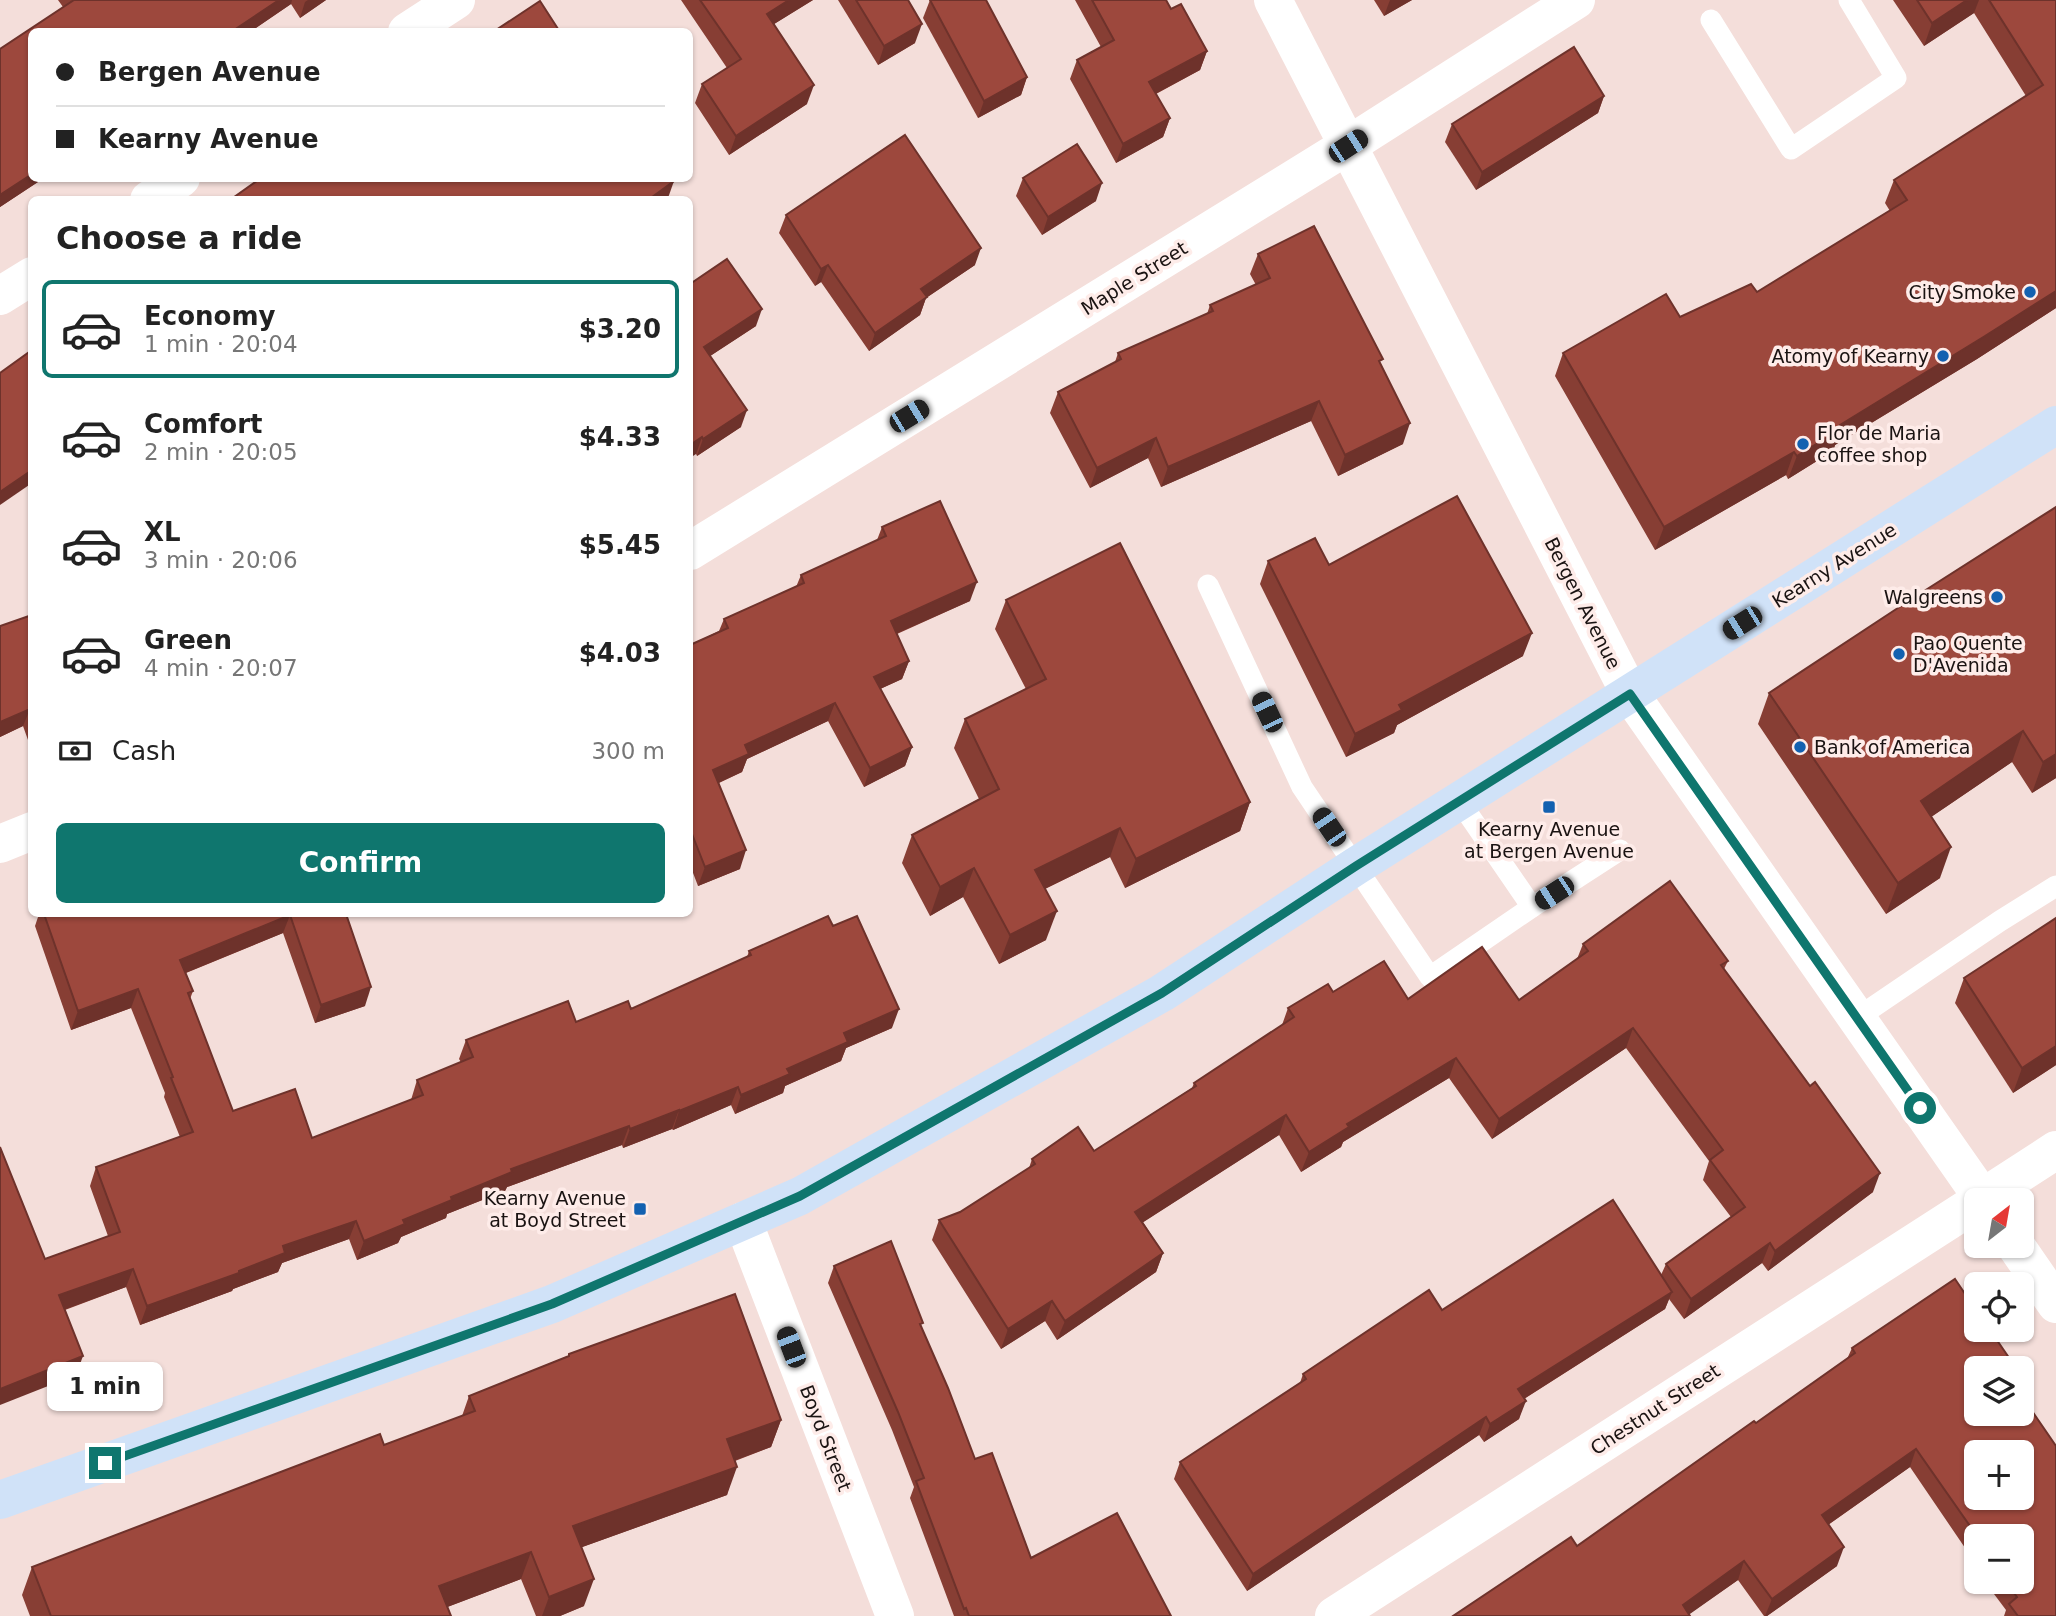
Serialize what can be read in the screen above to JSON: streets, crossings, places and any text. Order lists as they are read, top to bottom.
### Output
{
  "streets": {
    "main road": ["Kearny Avenue"],
    "street": [
      "Maple Street",
      "Bergen Avenue",
      "Chestnut Street",
      "Boyd Street"
    ]
  },
  "crossings": [
    ["Maple Street", "Bergen Avenue"],
    ["Kearny Avenue", "Bergen Avenue"],
    ["Kearny Avenue", "Boyd Street"]
  ],
  "places": {
    "other": [
      "City Smoke",
      "Atomy of Kearny",
      "Flor de Maria coffee shop",
      "Walgreens",
      "Pao Quente D'Avenida",
      "Bank of America"
    ],
    "transit": ["Kearny Avenue at Bergen Avenue", "Kearny Avenue at Boyd Street"]
  },
  "north": "top right",
  "page": {
    "banner": ["Bergen Avenue", "Kearny Avenue"],
    "heading": "Choose a ride",
    "list": [
      {
        "name": "Economy",
        "note": "1 min · 20:04",
        "value": "$3.20"
      },
      {
        "name": "Comfort",
        "note": "2 min · 20:05",
        "value": "$4.33"
      },
      {
        "name": "XL",
        "note": "3 min · 20:06",
        "value": "$5.45"
      },
      {
        "name": "Green",
        "note": "4 min · 20:07",
        "value": "$4.03"
      }
    ],
    "pay": ["Cash", "300 m"],
    "buttons": "Confirm",
    "map_buttons": ["+", "−"],
    "bubble": "1 min"
  }
}
